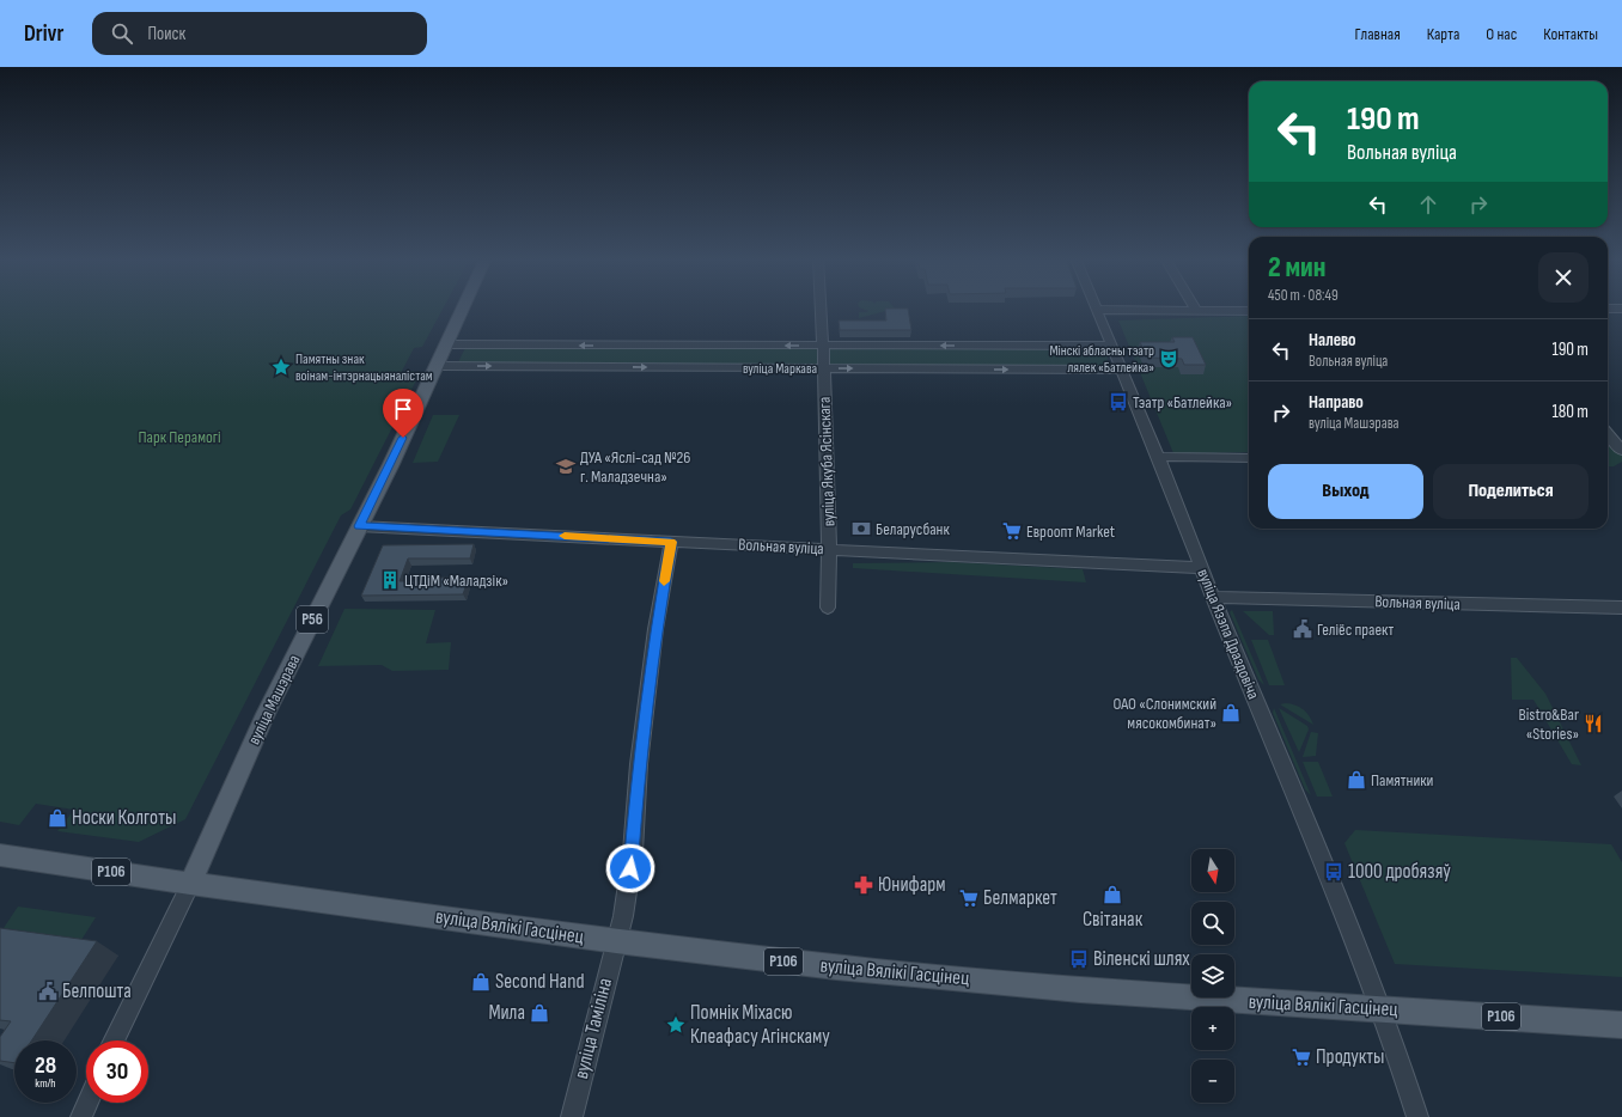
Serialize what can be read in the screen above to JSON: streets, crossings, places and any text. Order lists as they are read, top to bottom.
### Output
{
  "streets": {
    "main road": [
      "Р56",
      "вуліца Машэрава",
      "Р106",
      "вуліца Вялікі Гасцінец"
    ],
    "street": [
      "вуліца Маркава",
      "вуліца Якуба Ясінскага",
      "Вольная вуліца",
      "вуліца Язэпа Драздовіча",
      "вуліца Таміліна"
    ]
  },
  "crossings": [
    ["вуліца Маркава", "вуліца Якуба Ясінскага"],
    ["вуліца Маркава", "вуліца Язэпа Драздовіча"],
    ["вуліца Маркава", "вуліца Машэрава"],
    ["вуліца Якуба Ясінскага", "Вольная вуліца"],
    ["Вольная вуліца", "вуліца Язэпа Драздовіча"],
    ["Вольная вуліца", "вуліца Машэрава"],
    ["Вольная вуліца", "вуліца Таміліна"],
    ["вуліца Язэпа Драздовіча", "вуліца Вялікі Гасцінец"],
    ["вуліца Машэрава", "вуліца Вялікі Гасцінец"],
    ["вуліца Вялікі Гасцінец", "вуліца Таміліна"]
  ],
  "parks": ["Парк Перамогі"],
  "places": {
    "theatre": ["Мінскі абласны тэатр лялек «Батлейка»"],
    "place": ["Памятны знак воінам-інтэрнацыяналістам", "Помнік Міхасю Клеафасу Агінскаму"],
    "bus stop": ["Тэатр «Батлейка»", "1000 дробязяў", "Віленскі шлях"],
    "school or university": ["ДУА «Яслі-сад №26 г. Маладзечна»"],
    "bank": ["Беларусбанк"],
    "supermarket": ["Евроопт Market", "Белмаркет", "Продукты"],
    "building": ["ЦТДіМ «Маладзік»"],
    "public building": ["Геліёс праект", "Белпошта"],
    "shop": [
      "ОАО «Слонимский мясокомбинат»",
      "Памятники",
      "Носки Колготы",
      "Світанак",
      "Second Hand",
      "Мила"
    ],
    "restaurant": ["Bistro&Bar «Stories»"],
    "pharmacy": ["Юнифарм"]
  },
  "north": "bottom",
  "page": {
    "header": "Drivr",
    "search": "Поиск",
    "nav": [
      "Главная",
      "Карта",
      "О нас",
      "Контакты"
    ],
    "turn": ["190 m", "Вольная вуліца"],
    "heading": ["2 мин", "450 m · 08:49"],
    "list": [
      {
        "name": "Налево",
        "note": "Вольная вуліца",
        "value": "190 m"
      },
      {
        "name": "Направо",
        "note": "вуліца Машэрава",
        "value": "180 m"
      }
    ],
    "buttons": ["Выход", "Поделиться"],
    "map_buttons": ["+", "−"],
    "speed": "28 km/h",
    "limit": "30"
  }
}
